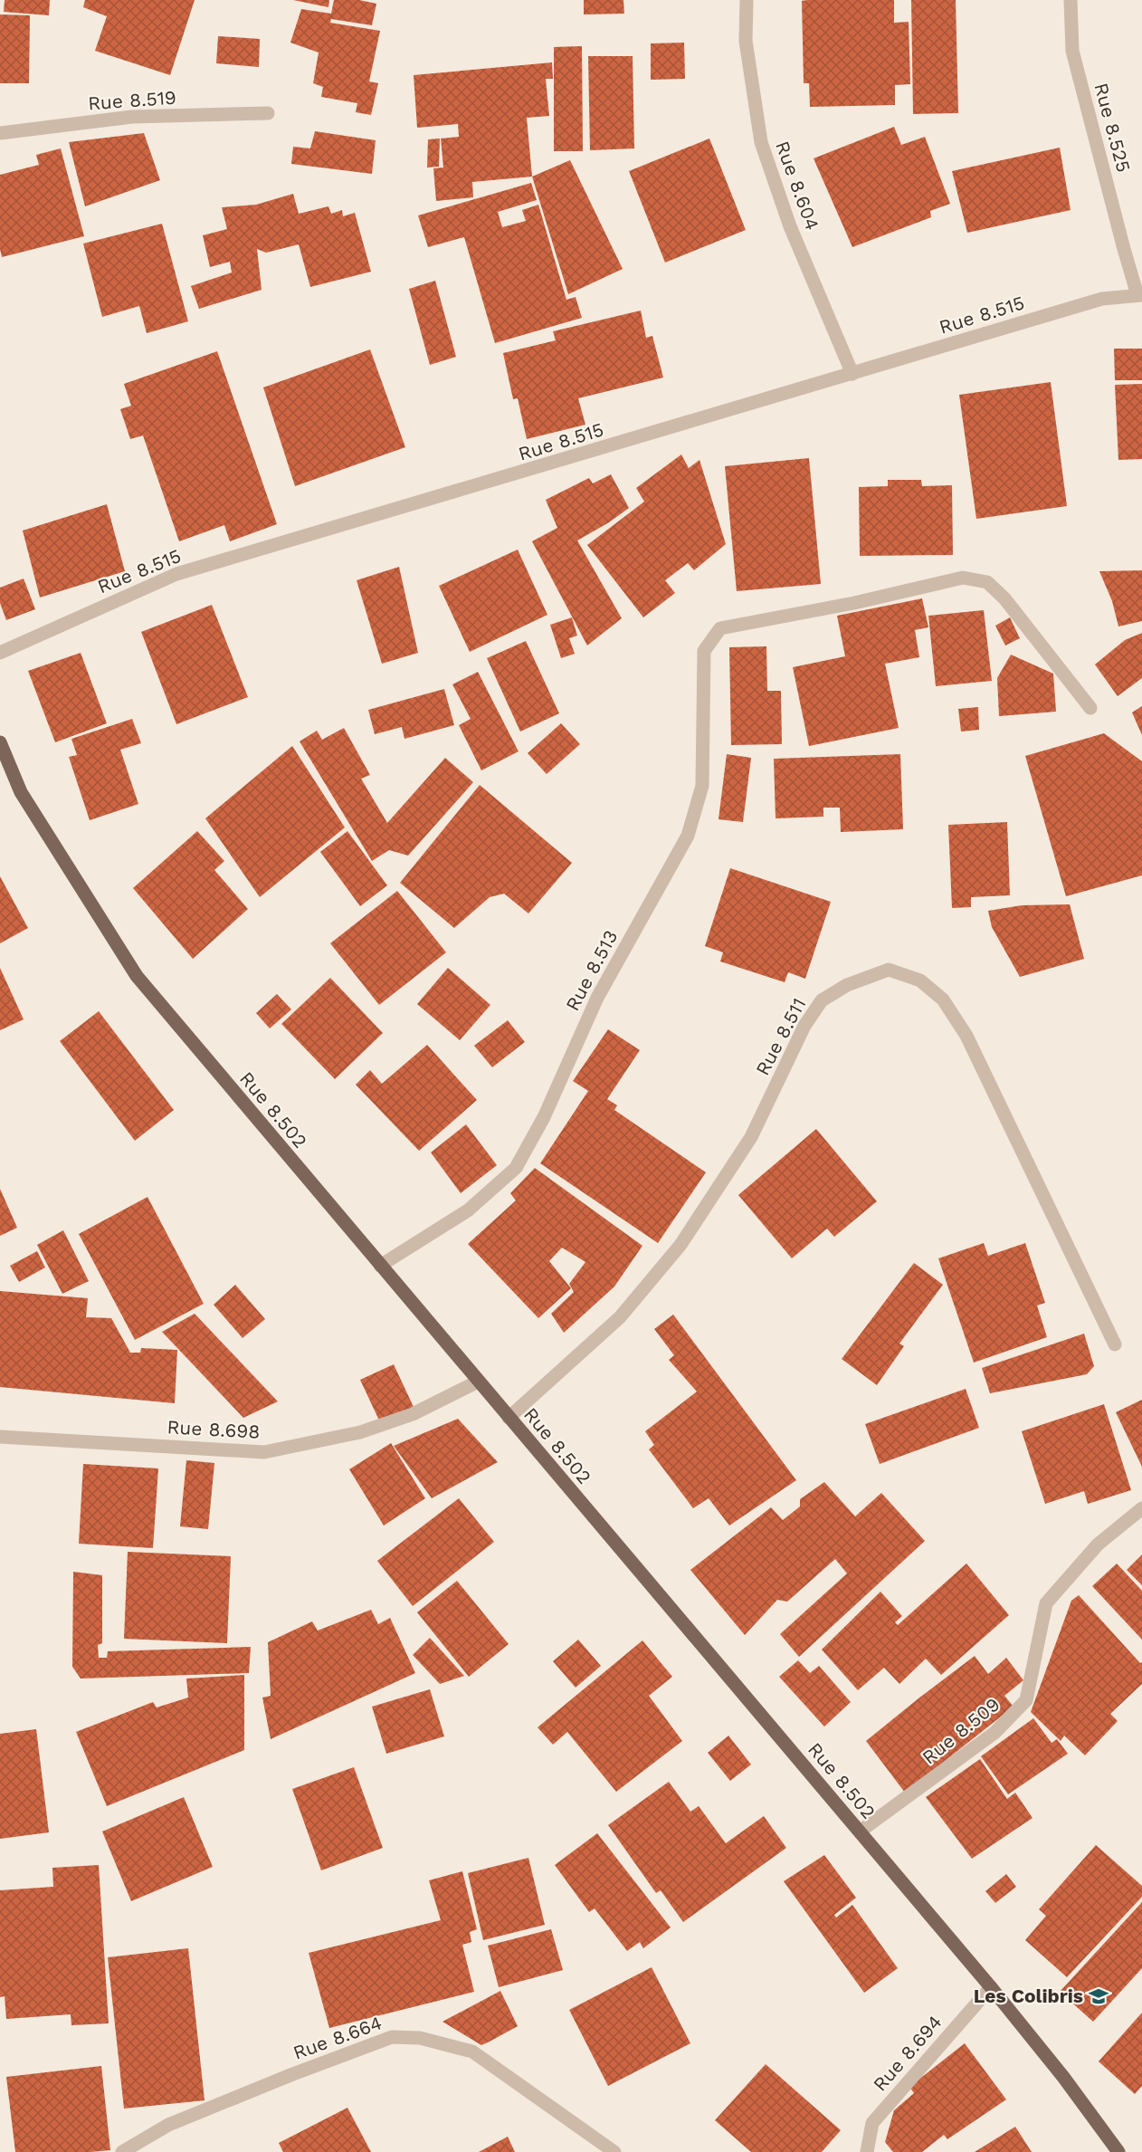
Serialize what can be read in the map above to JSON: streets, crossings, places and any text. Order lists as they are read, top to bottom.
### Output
{
  "streets": {
    "main road": ["Rue 8.502"],
    "street": [
      "Rue 8.519",
      "Rue 8.525",
      "Rue 8.604",
      "Rue 8.515",
      "Rue 8.513",
      "Rue 8.511",
      "Rue 8.698",
      "Rue 8.509",
      "Rue 8.664",
      "Rue 8.694"
    ]
  },
  "crossings": [
    ["Rue 8.525", "Rue 8.515"],
    ["Rue 8.604", "Rue 8.515"],
    ["Rue 8.513", "Rue 8.502"],
    ["Rue 8.511", "Rue 8.502"],
    ["Rue 8.502", "Rue 8.698"],
    ["Rue 8.502", "Rue 8.509"],
    ["Rue 8.502", "Rue 8.694"]
  ],
  "places": {
    "school or university": ["Les Colibris"]
  }
}
